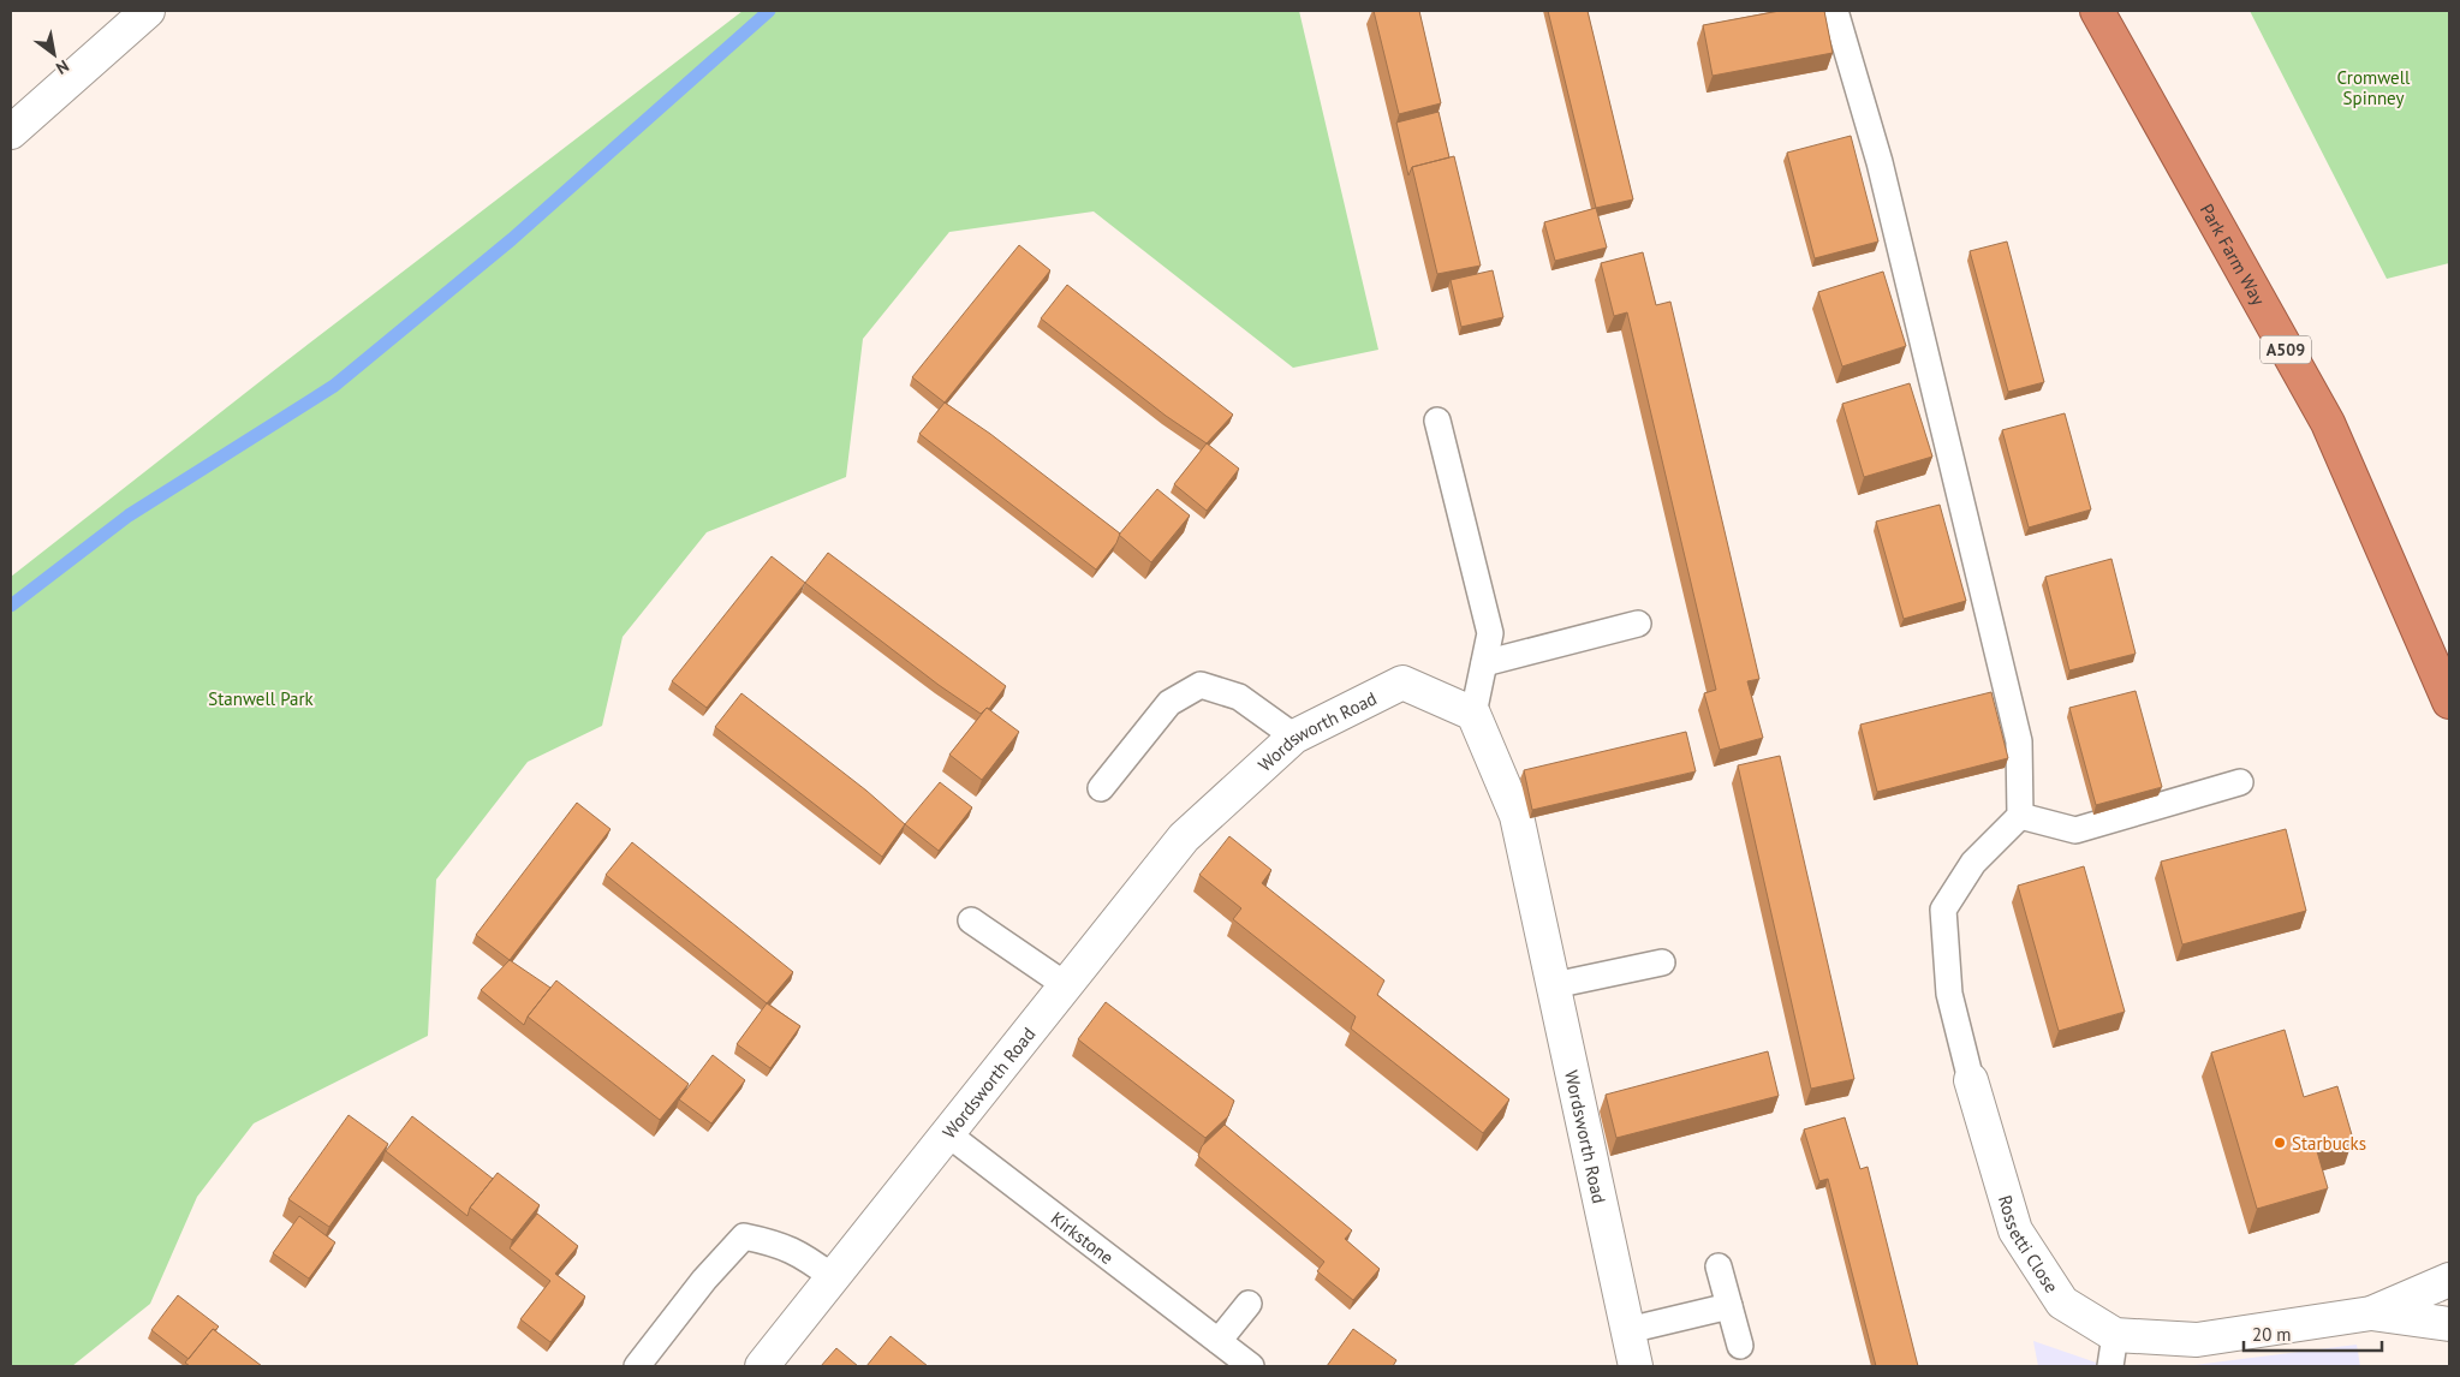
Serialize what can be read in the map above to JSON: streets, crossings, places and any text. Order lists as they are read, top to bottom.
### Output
{
  "streets": {
    "highway": ["Park Farm Way", "A509"],
    "street": ["Wordsworth Road", "Rossetti Close"],
    "lane": ["Kirkstone"]
  },
  "crossings": [
    ["Wordsworth Road", "Kirkstone"]
  ],
  "parks": ["Cromwell Spinney", "Stanwell Park"],
  "places": ["Starbucks"],
  "scale_bar": "20 m",
  "north": "bottom right"
}
